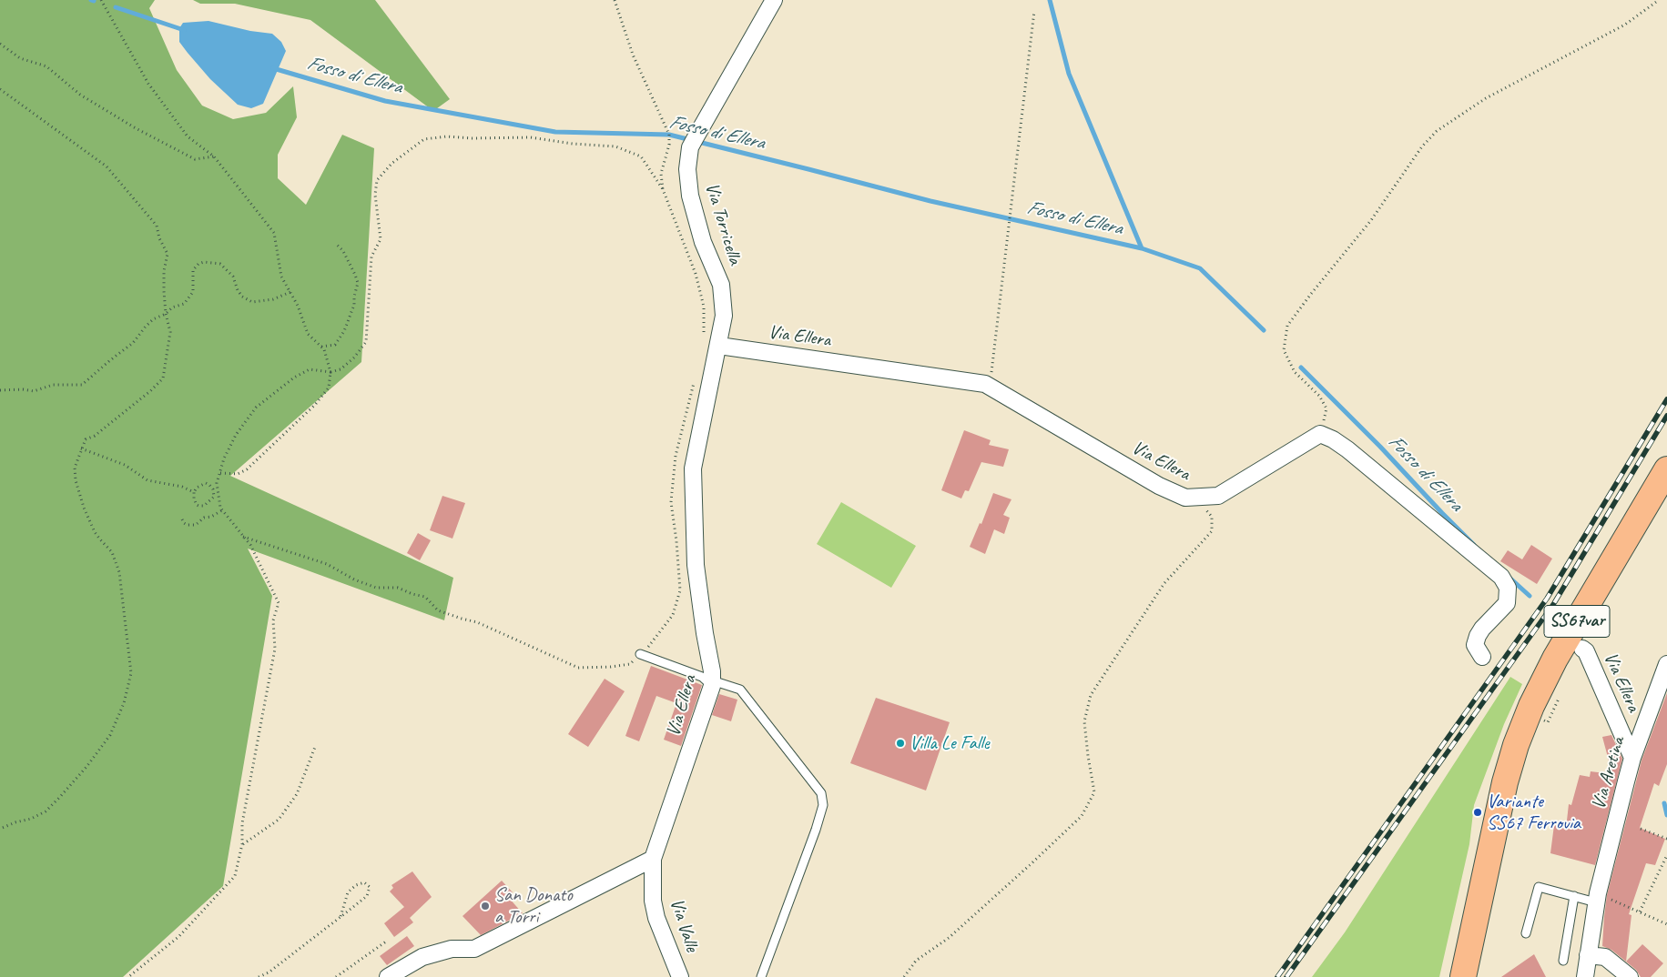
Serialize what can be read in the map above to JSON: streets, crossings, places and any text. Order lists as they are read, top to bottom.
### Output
{
  "streets": {
    "main road": ["SS67var"],
    "street": [
      "Via Torricella",
      "Via Ellera",
      "Via Aretina",
      "Via Valle"
    ]
  },
  "crossings": [
    ["Via Torricella", "Via Ellera"],
    ["Via Ellera", "Via Aretina"],
    ["Via Ellera", "Via Valle"]
  ],
  "water": ["Fosso di Ellera"],
  "places": ["Villa Le Falle", "Variante SS67 Ferrovia", "San Donato a Torri"]
}
